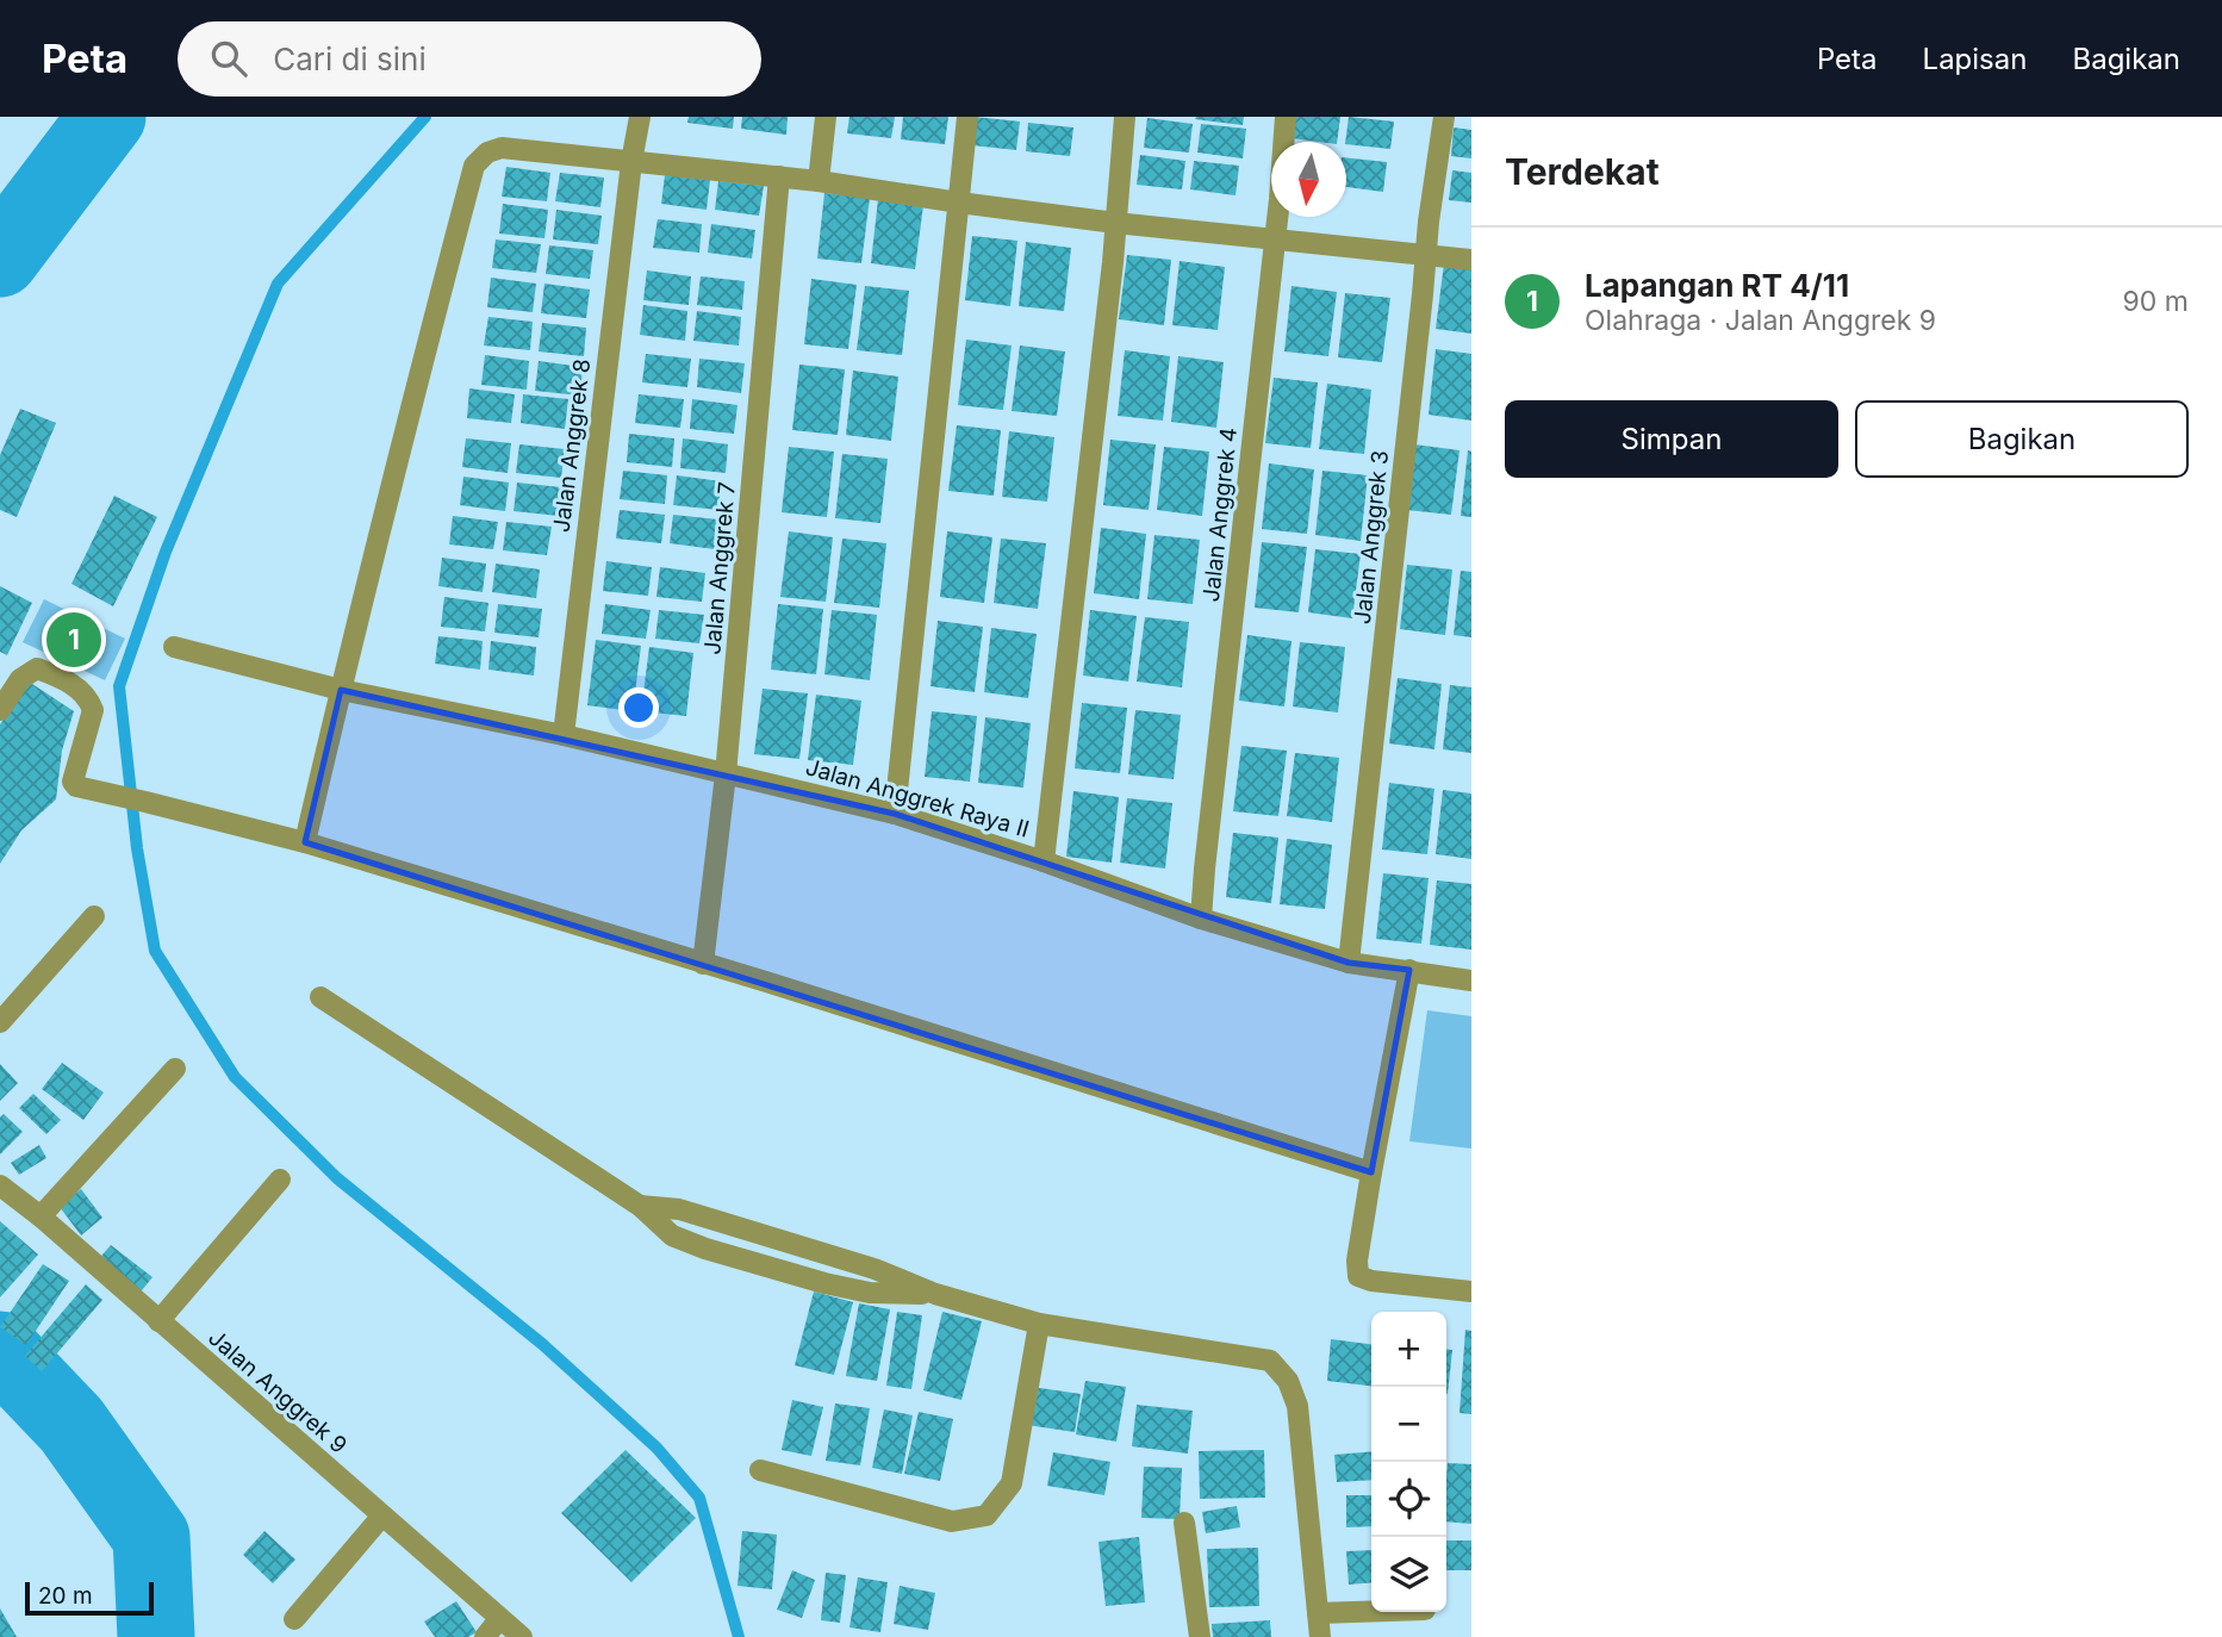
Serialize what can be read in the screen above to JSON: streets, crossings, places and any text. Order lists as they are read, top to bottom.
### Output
{
  "streets": {
    "street": [
      "Jalan Anggrek 8",
      "Jalan Anggrek 4",
      "Jalan Anggrek 3",
      "Jalan Anggrek 7",
      "Jalan Anggrek Raya II",
      "Jalan Anggrek 9"
    ]
  },
  "crossings": [
    ["Jalan Anggrek 8", "Jalan Anggrek Raya II"],
    ["Jalan Anggrek 4", "Jalan Anggrek Raya II"],
    ["Jalan Anggrek 3", "Jalan Anggrek Raya II"],
    ["Jalan Anggrek 7", "Jalan Anggrek Raya II"]
  ],
  "scale_bar": "20 m",
  "north": "bottom",
  "page": {
    "header": "Peta",
    "search": "Cari di sini",
    "nav": ["Peta", "Lapisan", "Bagikan"],
    "heading": "Terdekat",
    "list": [
      {
        "mark": "1",
        "name": "Lapangan RT 4/11",
        "note": "Olahraga · Jalan Anggrek 9",
        "value": "90 m"
      }
    ],
    "buttons": ["Simpan", "Bagikan"],
    "pins": "1",
    "map_buttons": ["+", "−"],
    "scale": "20 m"
  }
}
